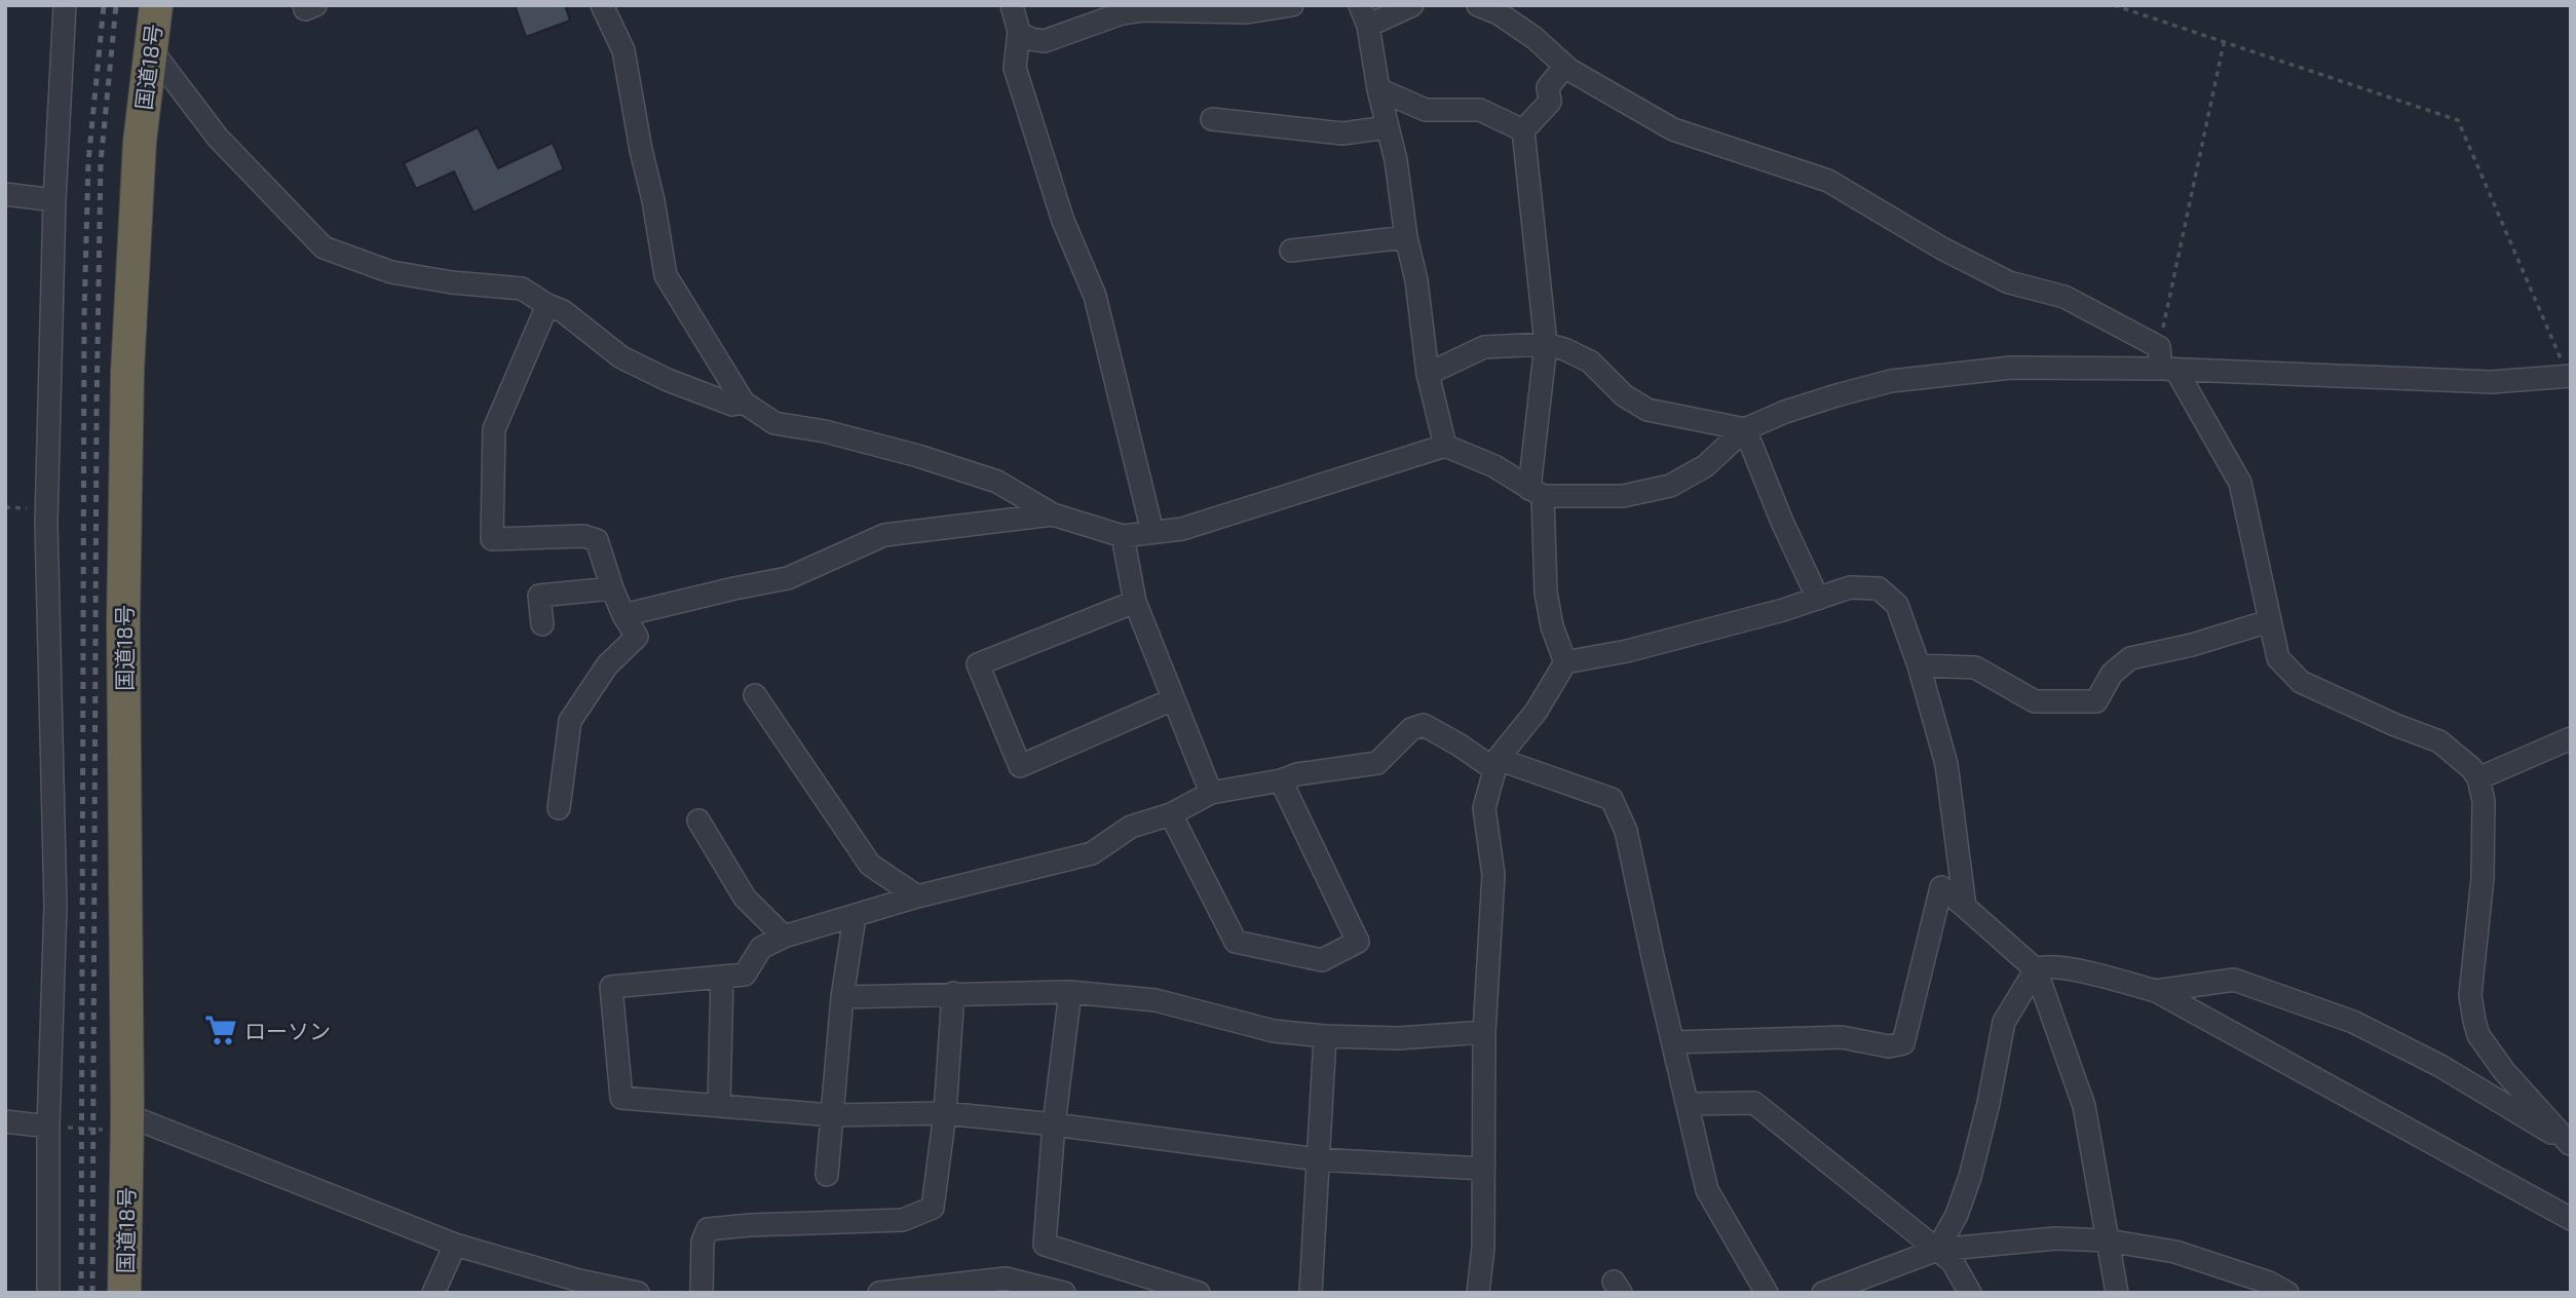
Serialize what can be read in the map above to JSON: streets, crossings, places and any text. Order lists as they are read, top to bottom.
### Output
{
  "streets": {
    "highway": ["国道18号"]
  },
  "places": {
    "supermarket": ["ローソン"]
  }
}
